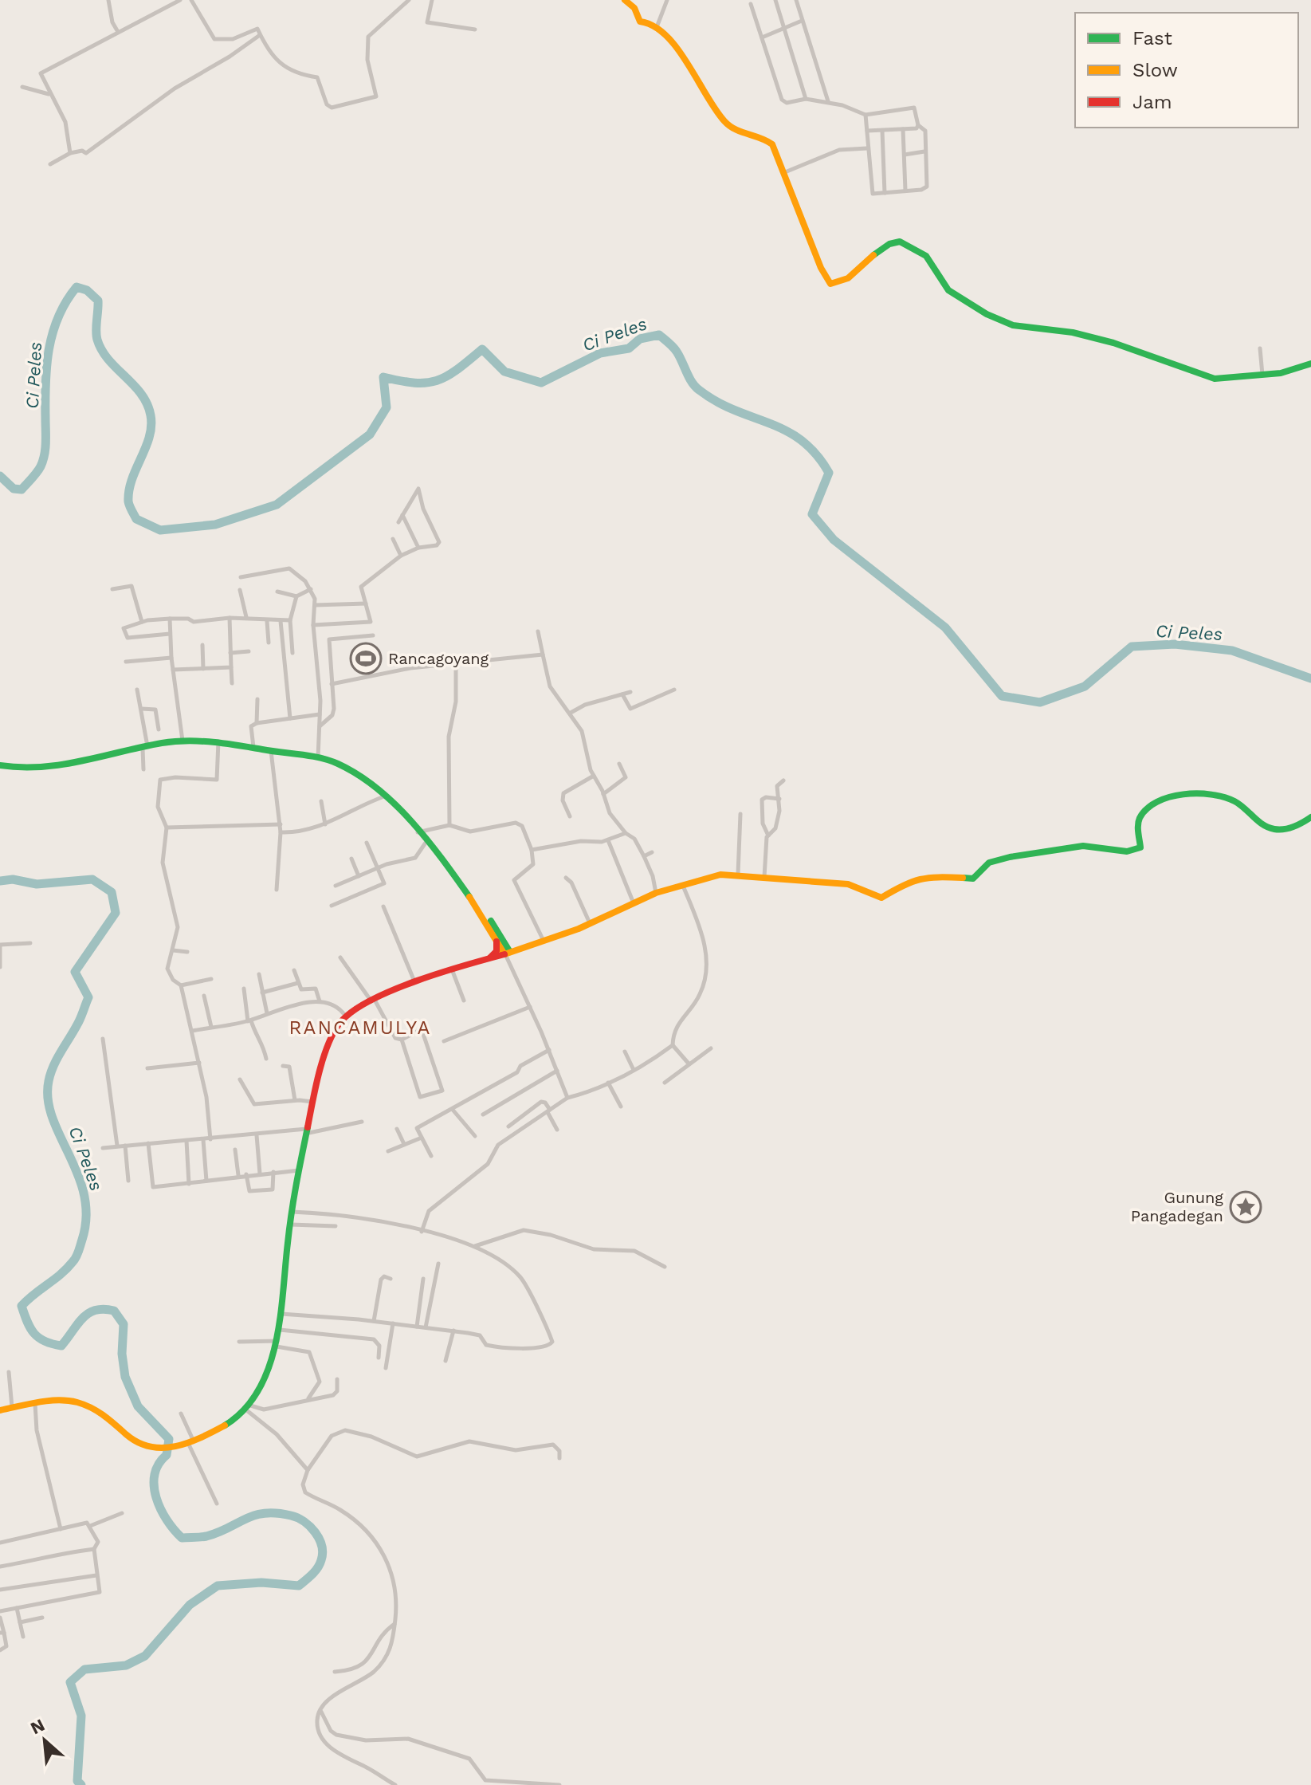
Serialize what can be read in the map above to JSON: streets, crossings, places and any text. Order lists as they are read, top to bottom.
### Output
{
  "districts": ["RANCAMULYA"],
  "water": ["Ci Peles"],
  "places": {
    "sports": ["Rancagoyang"],
    "place": ["Gunung Pangadegan"]
  },
  "legend": ["Fast", "Slow", "Jam"],
  "north": "top left"
}
